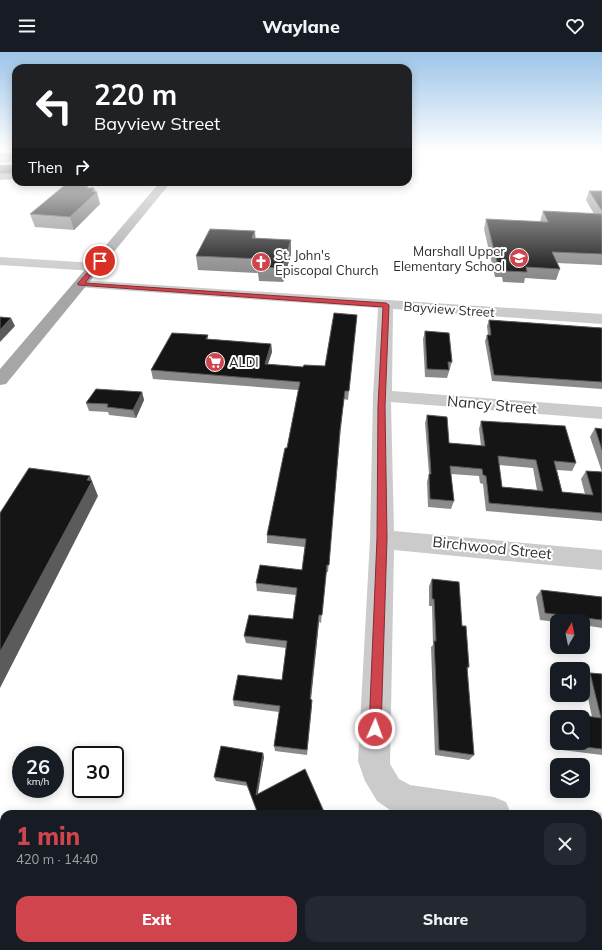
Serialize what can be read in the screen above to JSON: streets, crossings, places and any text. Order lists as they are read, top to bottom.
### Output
{
  "streets": {
    "street": ["Bayview Street", "Nancy Street", "Birchwood Street"]
  },
  "places": {
    "school or university": ["Marshall Upper Elementary School"],
    "church": ["St. John's Episcopal Church"],
    "supermarket": ["ALDI"]
  },
  "north": "top",
  "page": {
    "header": "Waylane",
    "turn": ["220 m", "Bayview Street"],
    "then": "Then",
    "speed": "26 km/h",
    "limit": "30",
    "heading": ["1 min", "420 m · 14:40"],
    "buttons": ["Exit", "Share"]
  }
}
